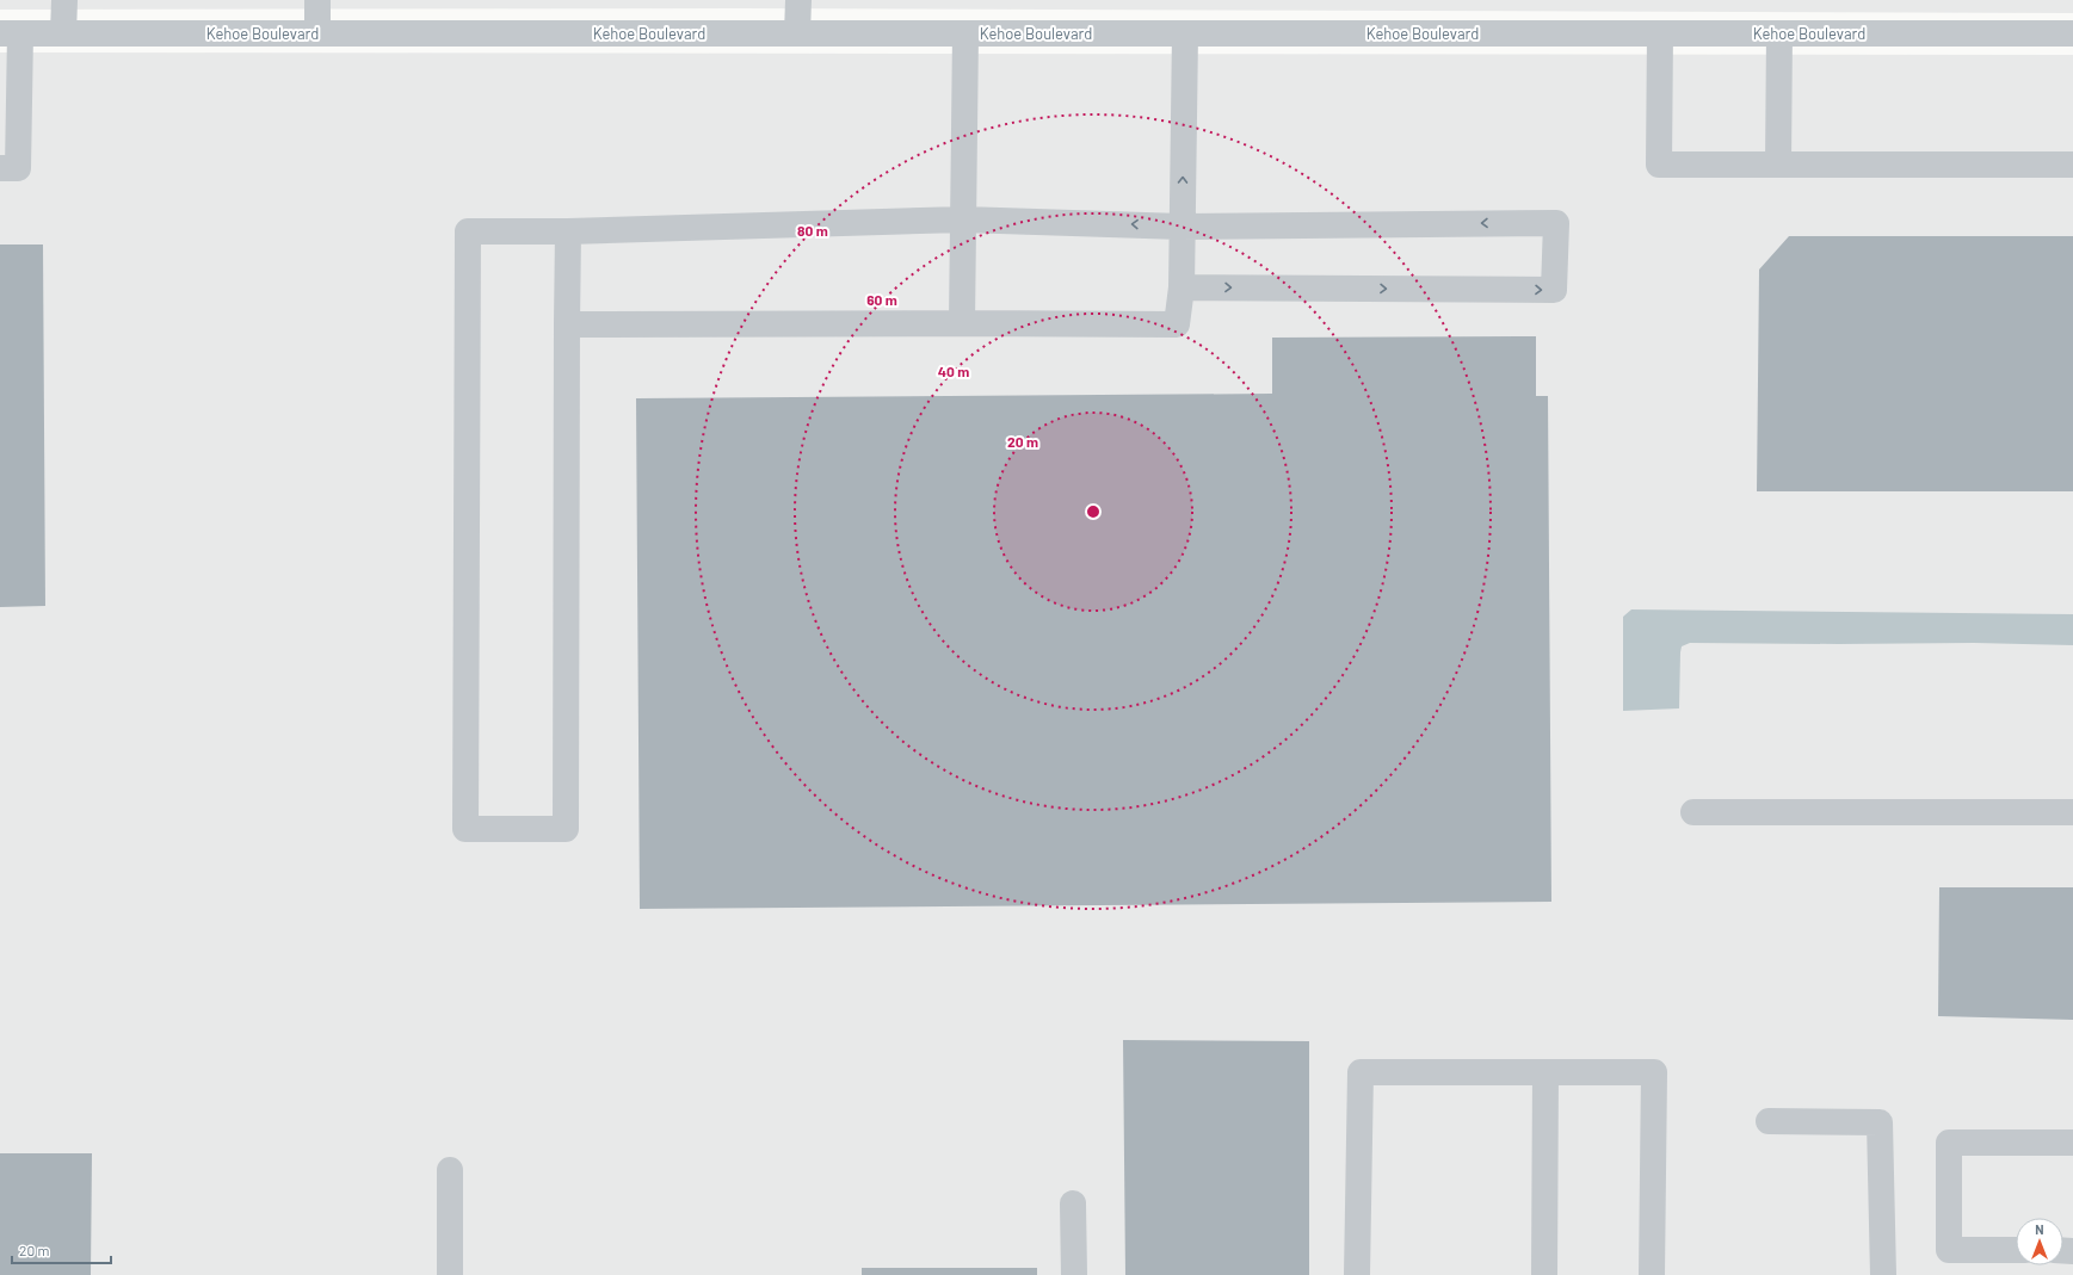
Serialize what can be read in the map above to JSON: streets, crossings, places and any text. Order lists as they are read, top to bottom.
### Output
{
  "streets": {
    "street": ["Kehoe Boulevard"]
  },
  "scale_bar": "20 m",
  "north": "top",
  "rings": [
    "80 m",
    "60 m",
    "40 m",
    "20 m"
  ]
}
